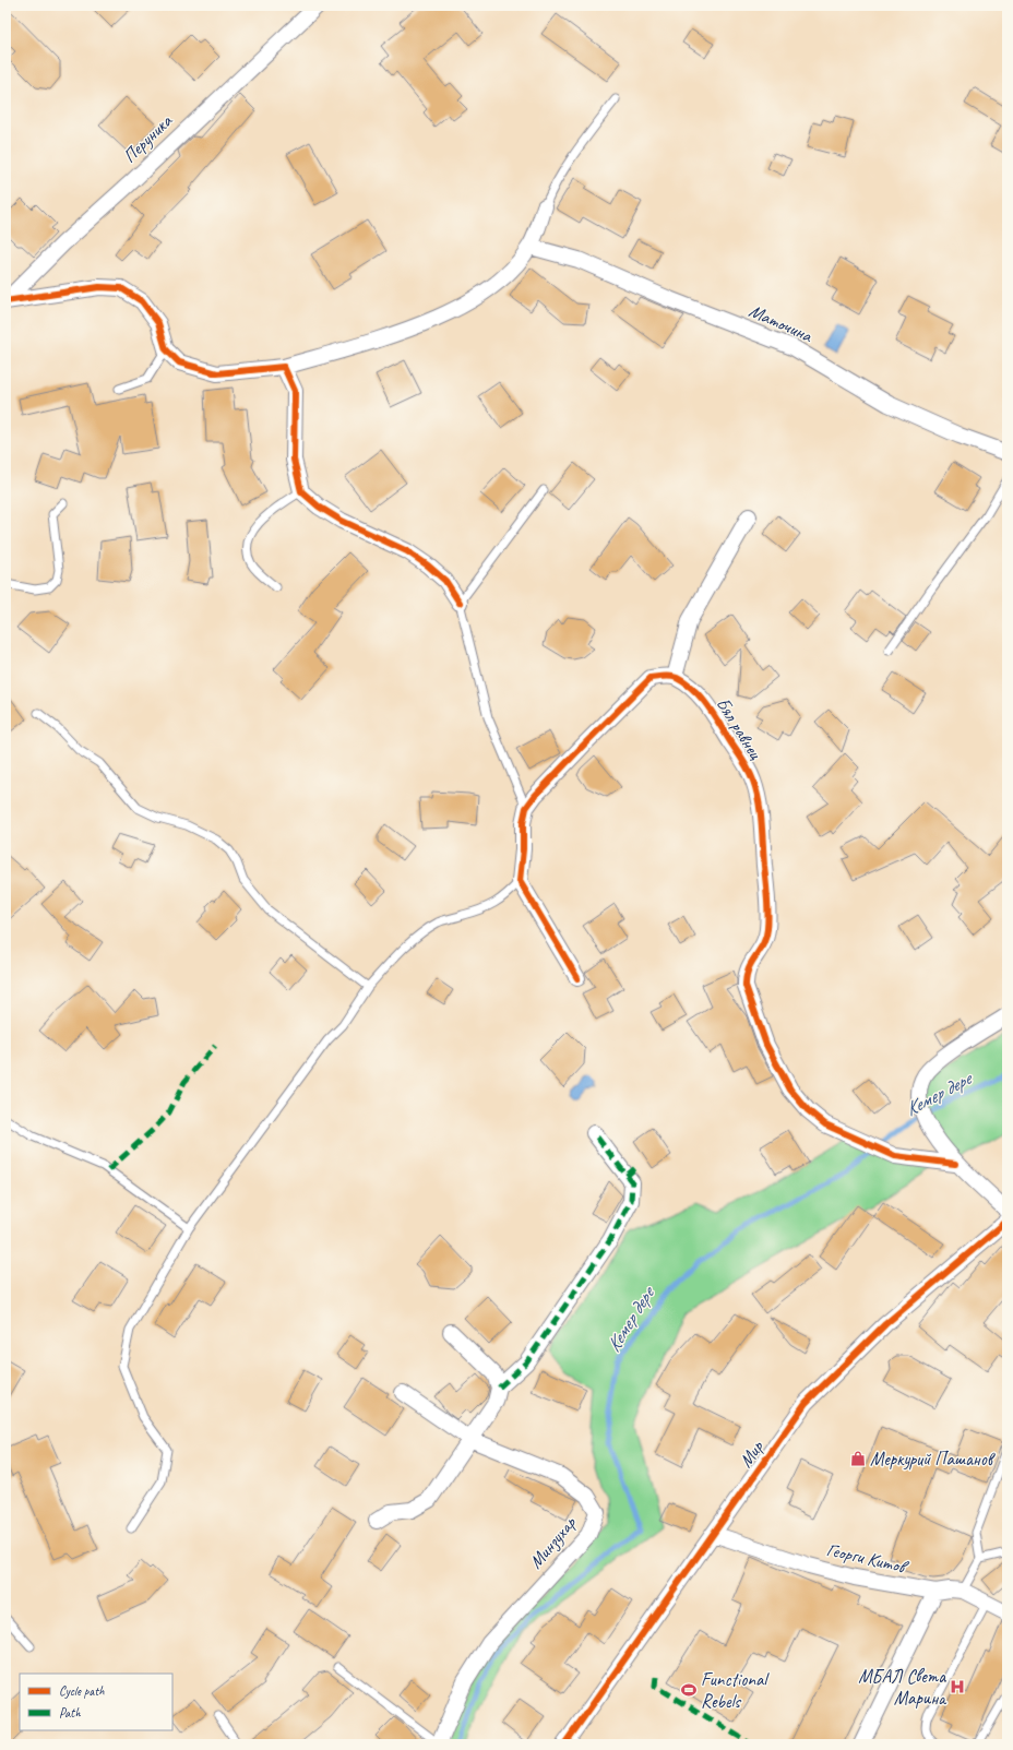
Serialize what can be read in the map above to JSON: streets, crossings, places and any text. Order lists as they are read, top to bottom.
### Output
{
  "streets": {
    "street": [
      "Перуника",
      "Маточина",
      "Бял равнец",
      "Мир",
      "Минзухар",
      "Георги Китов"
    ]
  },
  "crossings": [
    ["Мир", "Георги Китов"]
  ],
  "water": ["Кемер дере"],
  "places": {
    "shop": ["Меркурий Пашанов"],
    "hospital": ["МБАЛ Света Марина"],
    "sports": ["Functional Rebels"]
  },
  "legend": ["Cycle path", "Path"]
}
